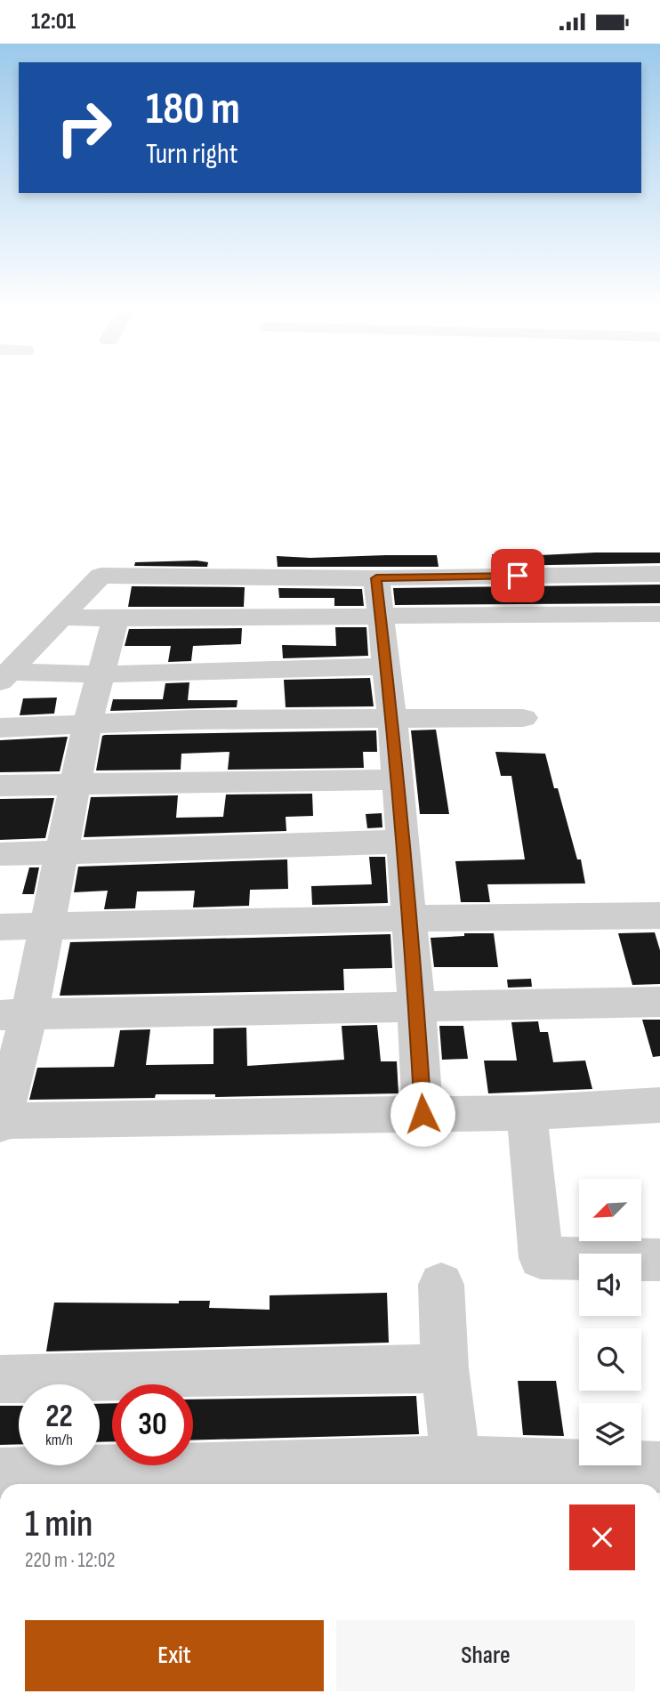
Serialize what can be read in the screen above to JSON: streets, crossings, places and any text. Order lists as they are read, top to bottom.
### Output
{
  "north": "bottom left",
  "page": {
    "status": "12:01",
    "turn": ["180 m", "Turn right"],
    "speed": "22 km/h",
    "limit": "30",
    "heading": ["1 min", "220 m · 12:02"],
    "buttons": ["Exit", "Share"]
  }
}
